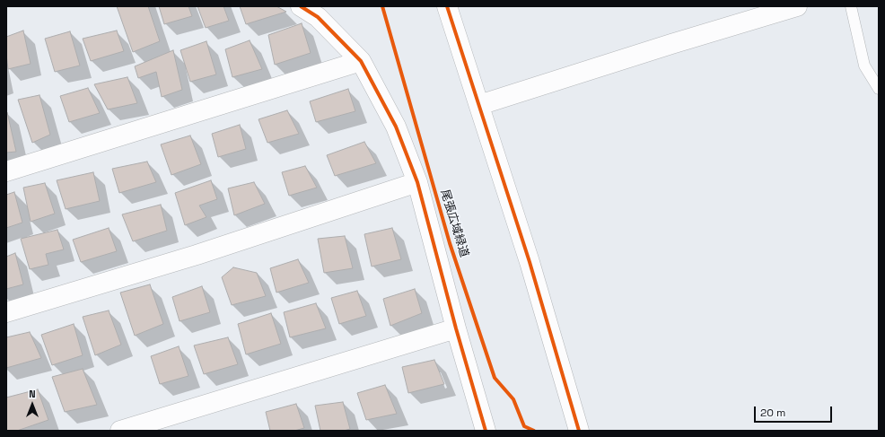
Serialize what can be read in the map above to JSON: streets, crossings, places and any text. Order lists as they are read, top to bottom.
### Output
{
  "streets": {
    "cycle path": ["尾張広域緑道"]
  },
  "scale_bar": "20 m",
  "north": "top"
}
